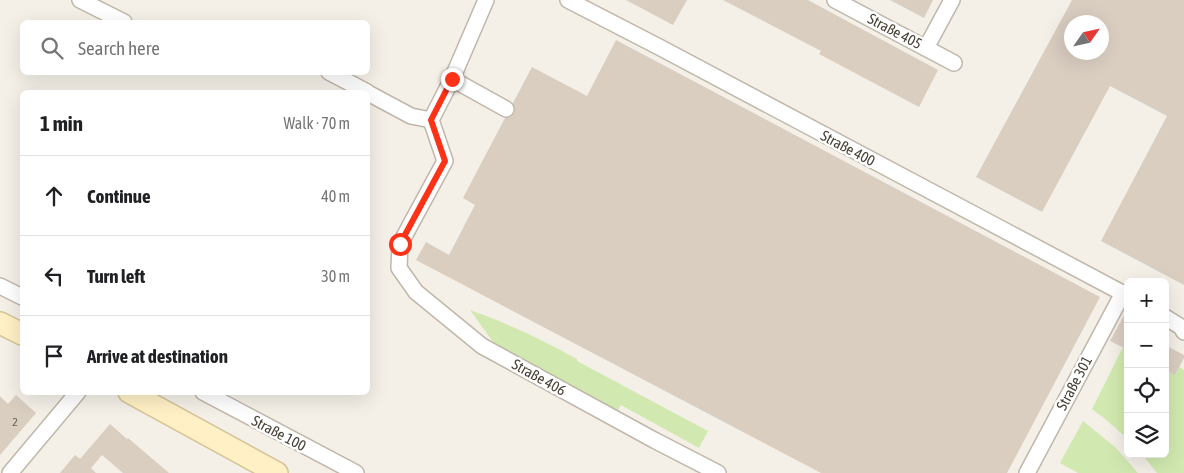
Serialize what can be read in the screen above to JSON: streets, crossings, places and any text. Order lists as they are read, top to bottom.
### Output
{
  "streets": {
    "street": [
      "Straße 405",
      "Straße 400",
      "Straße 406",
      "Straße 301",
      "Straße 100"
    ]
  },
  "house_numbers": ["2"],
  "north": "top right",
  "page": {
    "search": "Search here",
    "heading": ["1 min", "Walk · 70 m"],
    "list": [
      ["Continue", "40 m"],
      ["Turn left", "30 m"],
      "Arrive at destination"
    ],
    "map_buttons": ["+", "−"]
  }
}
